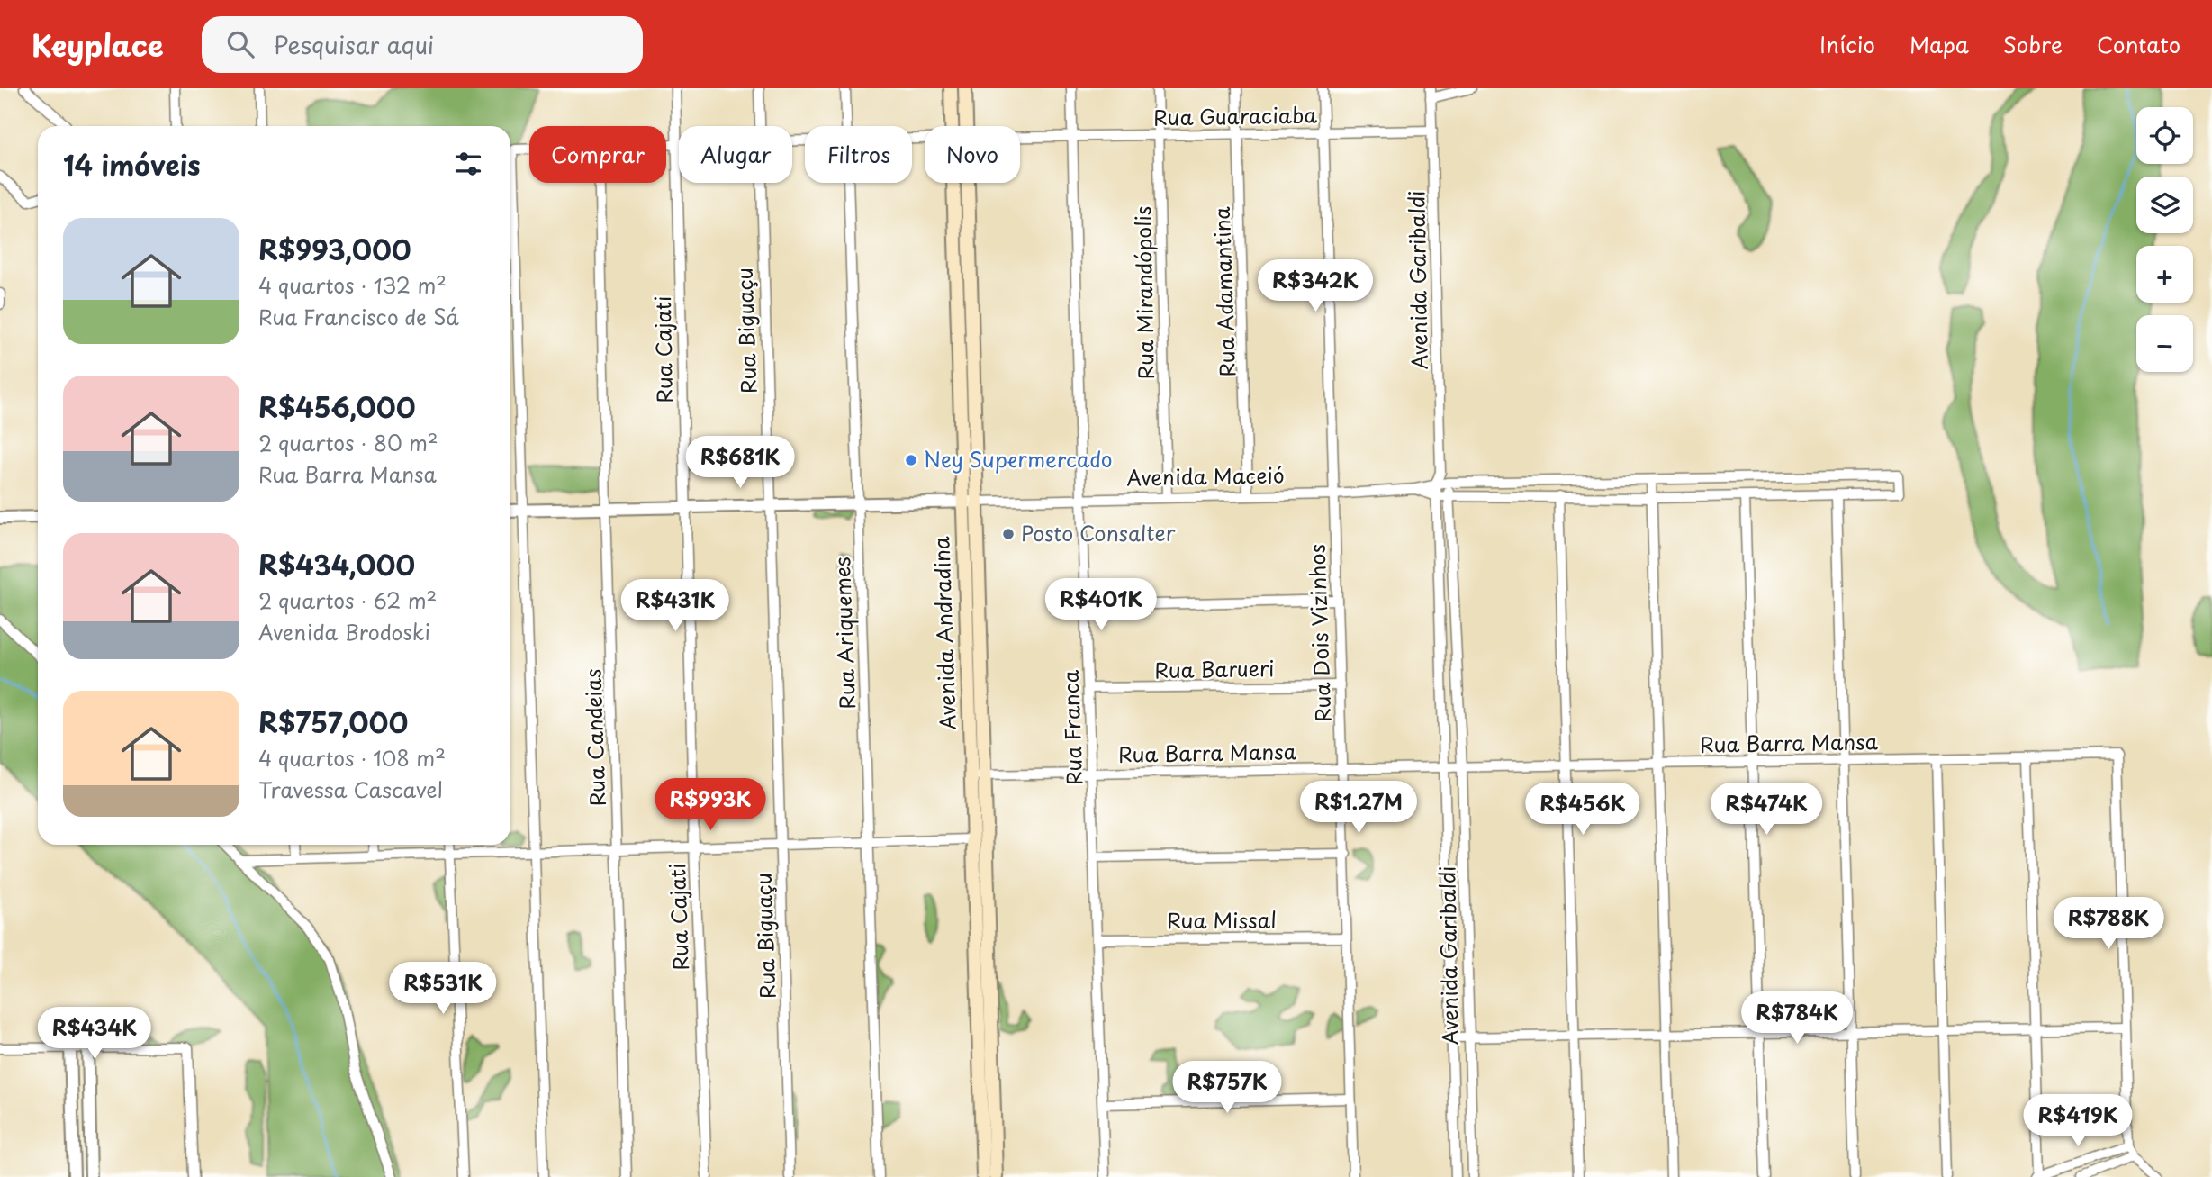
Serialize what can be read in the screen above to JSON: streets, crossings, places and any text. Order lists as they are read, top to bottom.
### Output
{
  "streets": {
    "main road": ["Avenida Andradina"],
    "street": [
      "Rua Guaraciaba",
      "Avenida Garibaldi",
      "Rua Adamantina",
      "Rua Mirandópolis",
      "Rua Biguaçu",
      "Rua Cajati",
      "Avenida Maceió",
      "Rua Ariquemes",
      "Rua Dois Vizinhos",
      "Rua Barueri",
      "Rua Franca",
      "Rua Candeias",
      "Rua Barra Mansa",
      "Rua Missal"
    ]
  },
  "crossings": [
    ["Rua Guaraciaba", "Avenida Garibaldi"],
    ["Rua Guaraciaba", "Rua Adamantina"],
    ["Rua Guaraciaba", "Rua Mirandópolis"],
    ["Rua Guaraciaba", "Rua Cajati"],
    ["Rua Guaraciaba", "Avenida Maceió"],
    ["Rua Guaraciaba", "Rua Dois Vizinhos"],
    ["Rua Guaraciaba", "Rua Franca"],
    ["Avenida Garibaldi", "Avenida Maceió"],
    ["Avenida Garibaldi", "Rua Barra Mansa"],
    ["Rua Adamantina", "Avenida Maceió"],
    ["Rua Mirandópolis", "Avenida Maceió"],
    ["Rua Biguaçu", "Avenida Maceió"],
    ["Rua Cajati", "Avenida Maceió"],
    ["Avenida Maceió", "Rua Ariquemes"],
    ["Avenida Maceió", "Avenida Andradina"],
    ["Avenida Maceió", "Rua Dois Vizinhos"],
    ["Avenida Maceió", "Rua Franca"],
    ["Avenida Maceió", "Rua Candeias"],
    ["Avenida Andradina", "Rua Barra Mansa"],
    ["Rua Dois Vizinhos", "Rua Barueri"],
    ["Rua Dois Vizinhos", "Rua Barra Mansa"],
    ["Rua Dois Vizinhos", "Rua Missal"],
    ["Rua Barueri", "Rua Franca"],
    ["Rua Franca", "Rua Barra Mansa"],
    ["Rua Franca", "Rua Missal"]
  ],
  "places": ["Ney Supermercado", "Posto Consalter"],
  "page": {
    "header": "Keyplace",
    "search": "Pesquisar aqui",
    "nav": [
      "Início",
      "Mapa",
      "Sobre",
      "Contato"
    ],
    "map_buttons": ["+", "−"],
    "chip": [
      "Comprar",
      "Alugar",
      "Filtros",
      "Novo"
    ],
    "heading": "14 imóveis",
    "list": [
      {
        "name": "R$993,000",
        "note": "4 quartos · 132 m² · Rua Francisco de Sá"
      },
      {
        "name": "R$456,000",
        "note": "2 quartos · 80 m² · Rua Barra Mansa"
      },
      {
        "name": "R$434,000",
        "note": "2 quartos · 62 m² · Avenida Brodoski"
      },
      {
        "name": "R$757,000",
        "note": "4 quartos · 108 m² · Travessa Cascavel"
      }
    ],
    "price": [
      "R$342K",
      "R$681K",
      "R$401K",
      "R$431K",
      "R$993K",
      "R$1.27M",
      "R$456K",
      "R$474K",
      "R$788K",
      "R$531K",
      "R$784K",
      "R$434K",
      "R$757K",
      "R$419K"
    ]
  }
}
